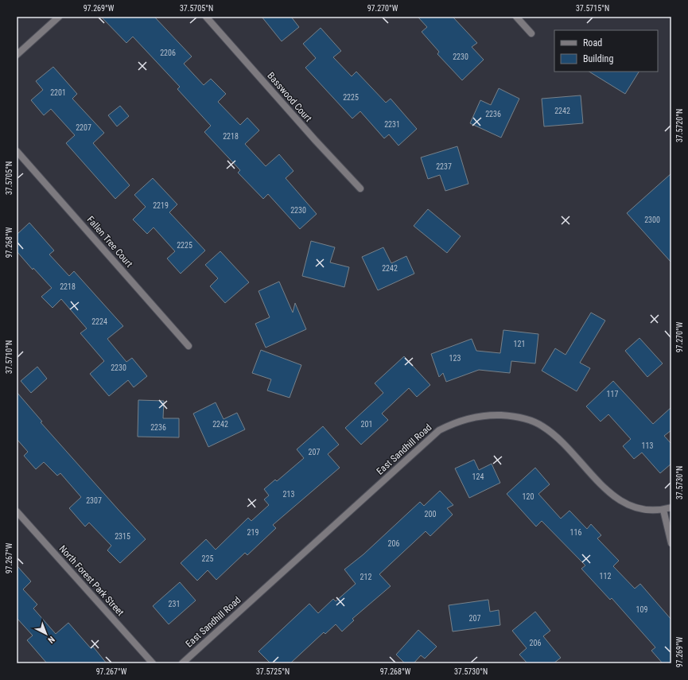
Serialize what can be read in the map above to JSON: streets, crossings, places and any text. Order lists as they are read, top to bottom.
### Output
{
  "streets": {
    "street": [
      "Basswood Court",
      "Fallen Tree Court",
      "East Sandhill Road",
      "North Forest Park Street"
    ]
  },
  "house_numbers": [
    "2206",
    "2230",
    "2201",
    "2225",
    "2242",
    "2236",
    "2231",
    "2207",
    "2218",
    "2237",
    "2219",
    "2230",
    "2300",
    "2225",
    "2242",
    "2218",
    "2224",
    "121",
    "123",
    "2230",
    "117",
    "2242",
    "201",
    "2236",
    "113",
    "207",
    "124",
    "213",
    "120",
    "2307",
    "200",
    "219",
    "116",
    "2315",
    "206",
    "225",
    "112",
    "212",
    "231",
    "109",
    "207",
    "206"
  ],
  "legend": ["Road", "Building"],
  "north": "bottom right",
  "coordinates": [
    "97.269°W",
    "37.5705°N",
    "97.270°W",
    "37.5715°N",
    "37.5720°N",
    "97.268°W",
    "37.5710°N",
    "37.5730°N",
    "97.267°W",
    "37.5725°N"
  ]
}
